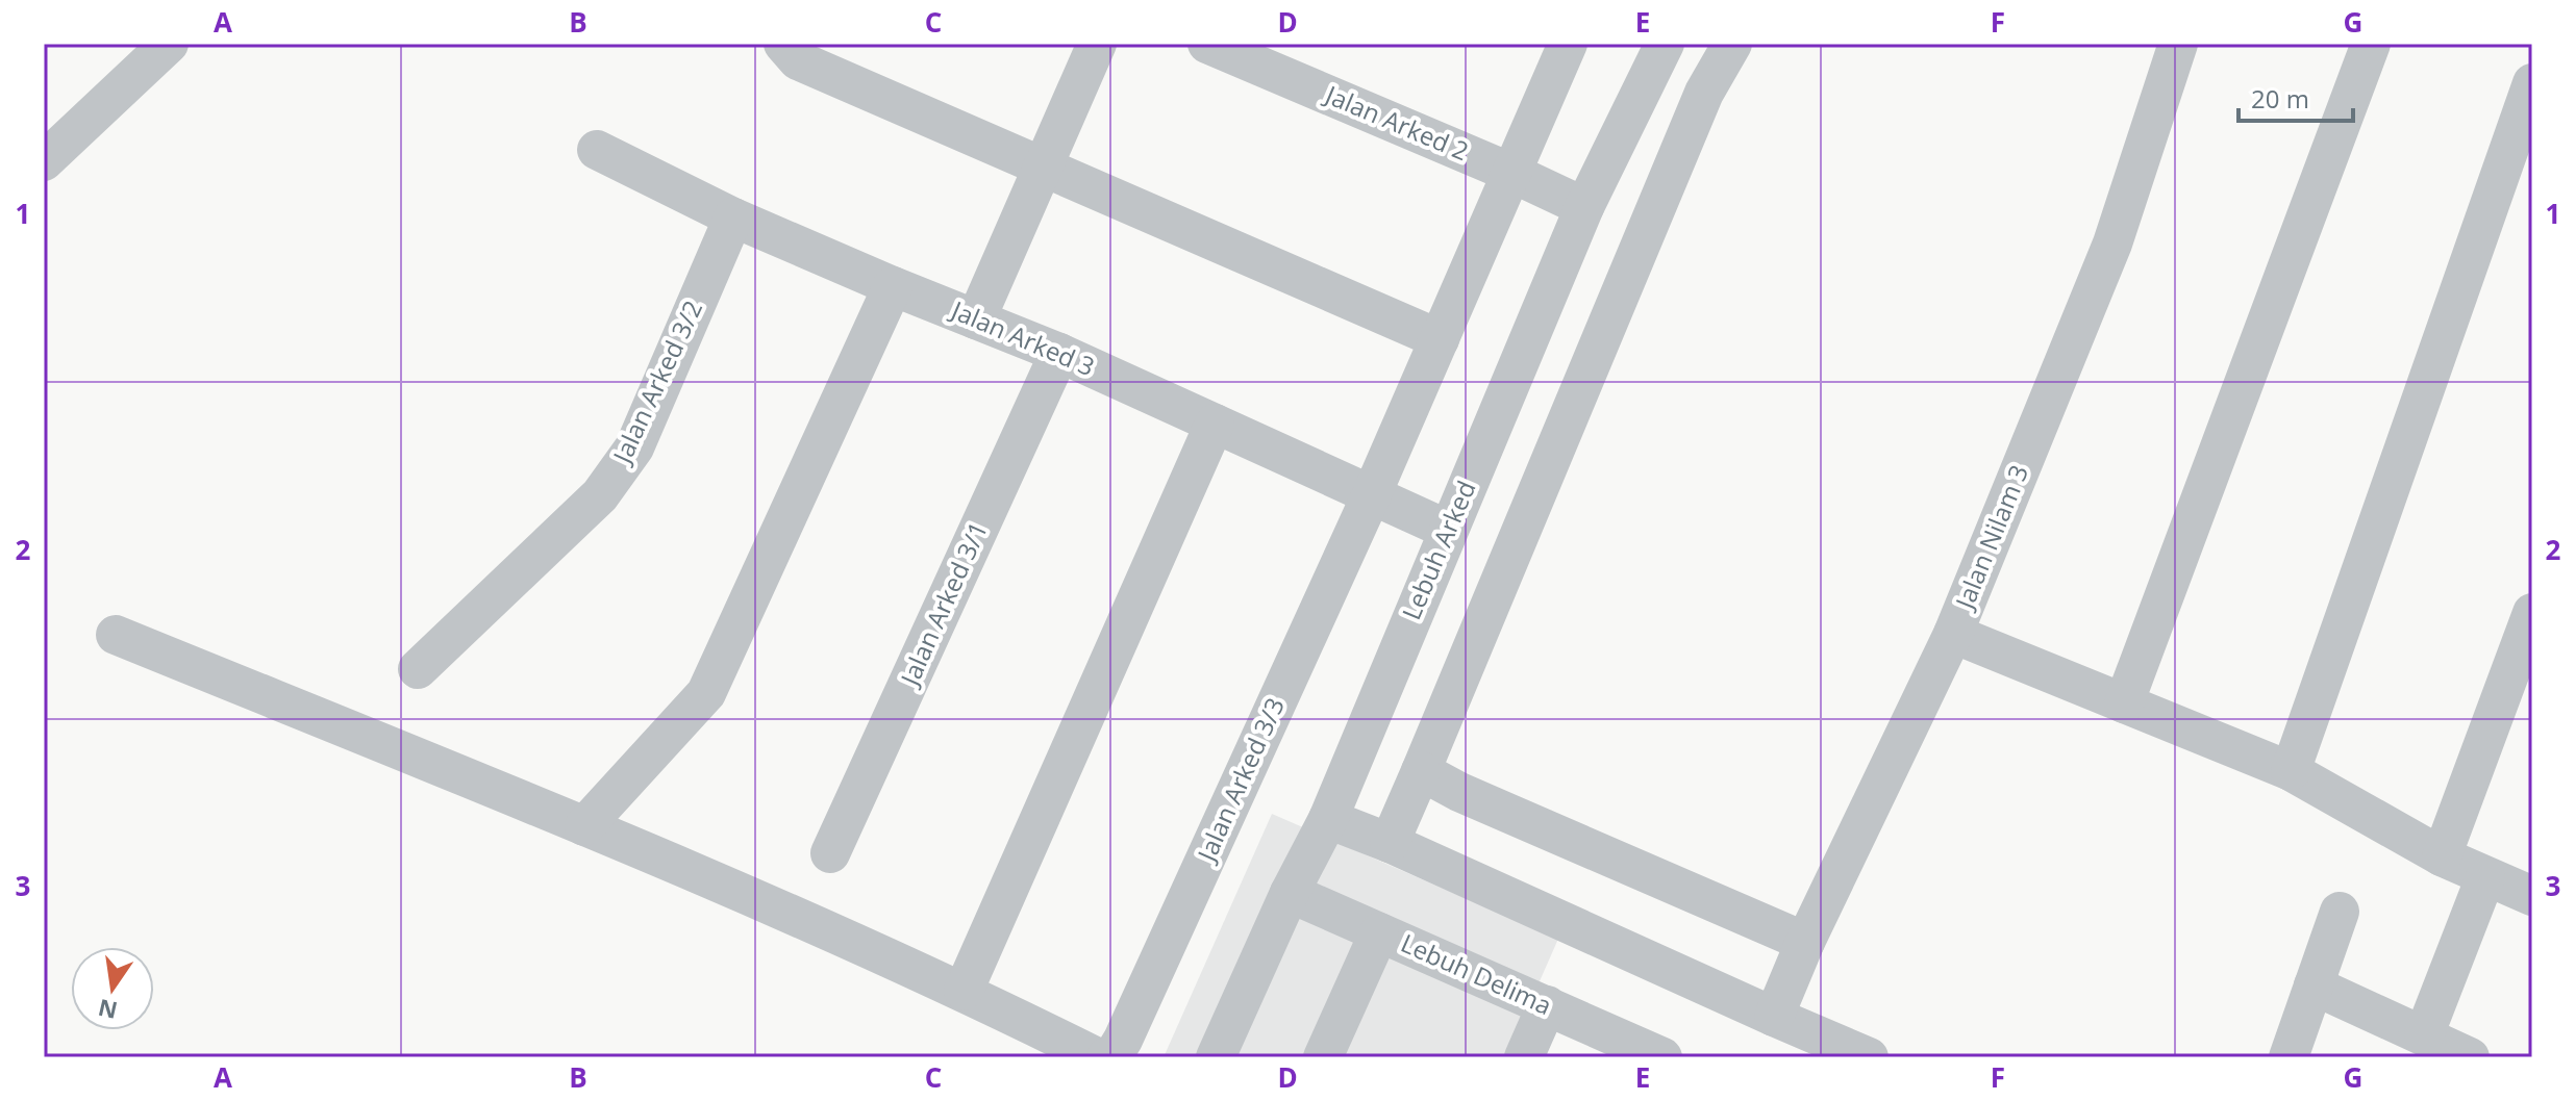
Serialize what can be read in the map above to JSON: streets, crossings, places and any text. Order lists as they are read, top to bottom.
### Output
{
  "streets": {
    "street": [
      "Jalan Arked 2",
      "Jalan Arked 3",
      "Jalan Arked 3/2",
      "Jalan Nilam 3",
      "Lebuh Arked",
      "Jalan Arked 3/1",
      "Jalan Arked 3/3",
      "Lebuh Delima"
    ]
  },
  "crossings": [
    ["Jalan Arked 2", "Lebuh Arked"],
    ["Jalan Arked 2", "Jalan Arked 3/3"],
    ["Jalan Arked 3", "Jalan Arked 3/2"],
    ["Jalan Arked 3", "Lebuh Arked"],
    ["Jalan Arked 3", "Jalan Arked 3/1"],
    ["Jalan Arked 3", "Jalan Arked 3/3"],
    ["Lebuh Arked", "Lebuh Delima"]
  ],
  "scale_bar": "20 m",
  "north": "bottom",
  "grid": {
    "columns": [
      "A",
      "B",
      "C",
      "D",
      "E",
      "F",
      "G"
    ],
    "rows": ["1", "2", "3"]
  }
}
